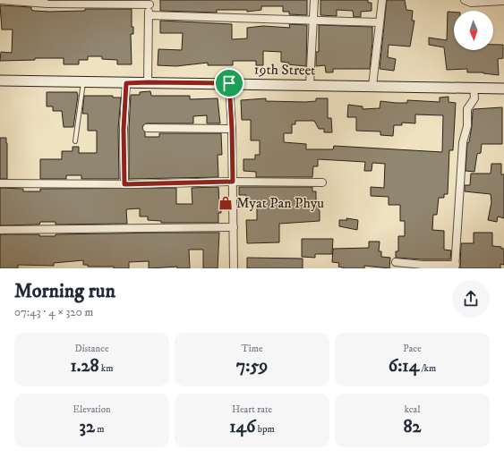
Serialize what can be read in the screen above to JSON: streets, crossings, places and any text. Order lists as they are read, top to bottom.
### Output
{
  "streets": {
    "street": ["19th Street"]
  },
  "places": {
    "shop": ["Myat Pan Phyu"]
  },
  "north": "bottom",
  "page": {
    "heading": ["Morning run", "07:43 · 4 × 320 m"],
    "stats": [
      ["Distance", "1.28 km"],
      ["Time", "7:59"],
      ["Pace", "6:14 /km"],
      ["Elevation", "32 m"],
      ["Heart rate", "146 bpm"],
      ["kcal", "82"]
    ]
  }
}
